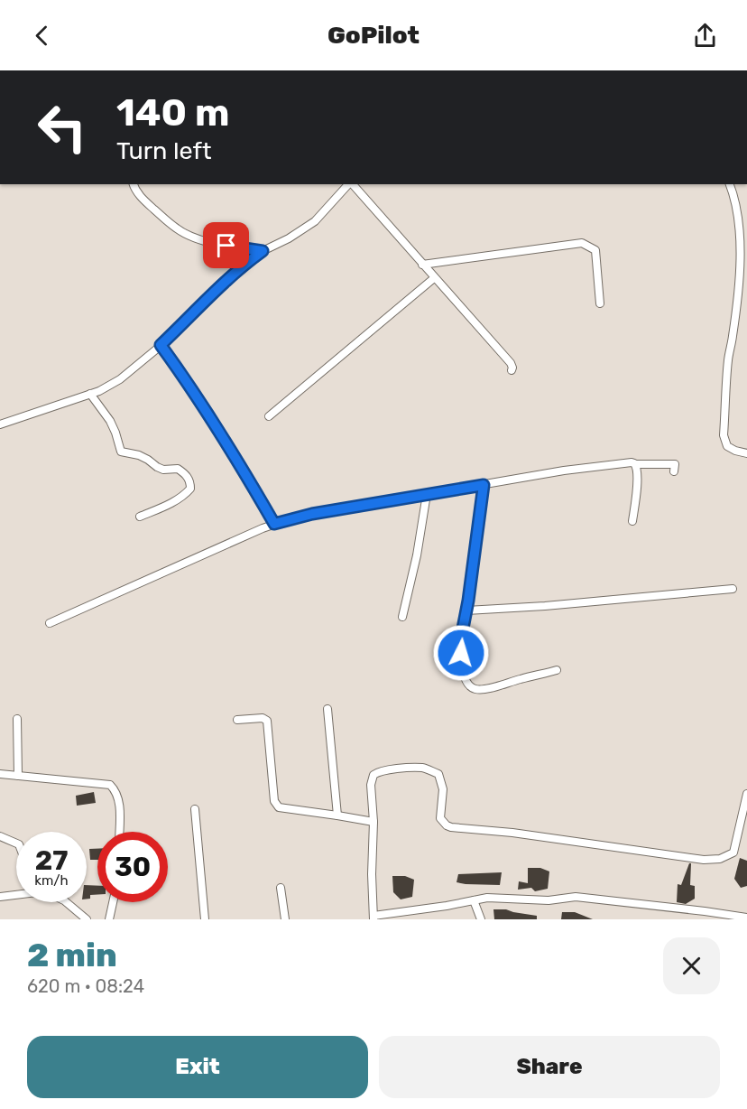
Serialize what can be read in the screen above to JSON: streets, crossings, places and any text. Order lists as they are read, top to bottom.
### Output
{
  "page": {
    "header": "GoPilot",
    "turn": ["140 m", "Turn left"],
    "speed": "27 km/h",
    "limit": "30",
    "heading": ["2 min", "620 m · 08:24"],
    "buttons": ["Exit", "Share"]
  }
}
